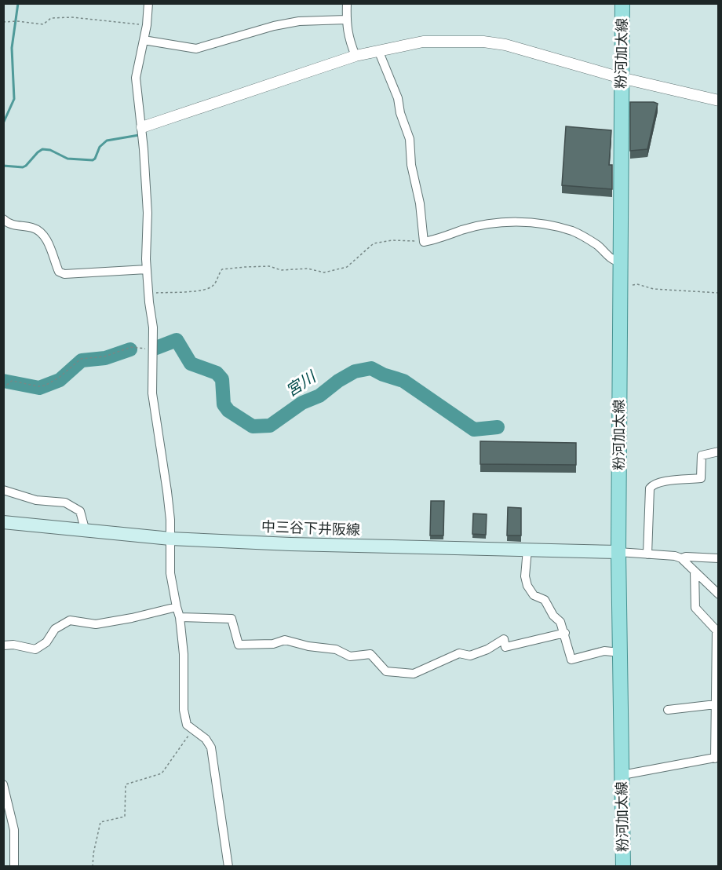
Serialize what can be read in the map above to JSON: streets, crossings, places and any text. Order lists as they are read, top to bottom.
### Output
{
  "streets": {
    "main road": ["粉河加太線", "中三谷下井阪線"]
  },
  "crossings": [
    ["粉河加太線", "中三谷下井阪線"]
  ],
  "water": ["宮川"]
}
